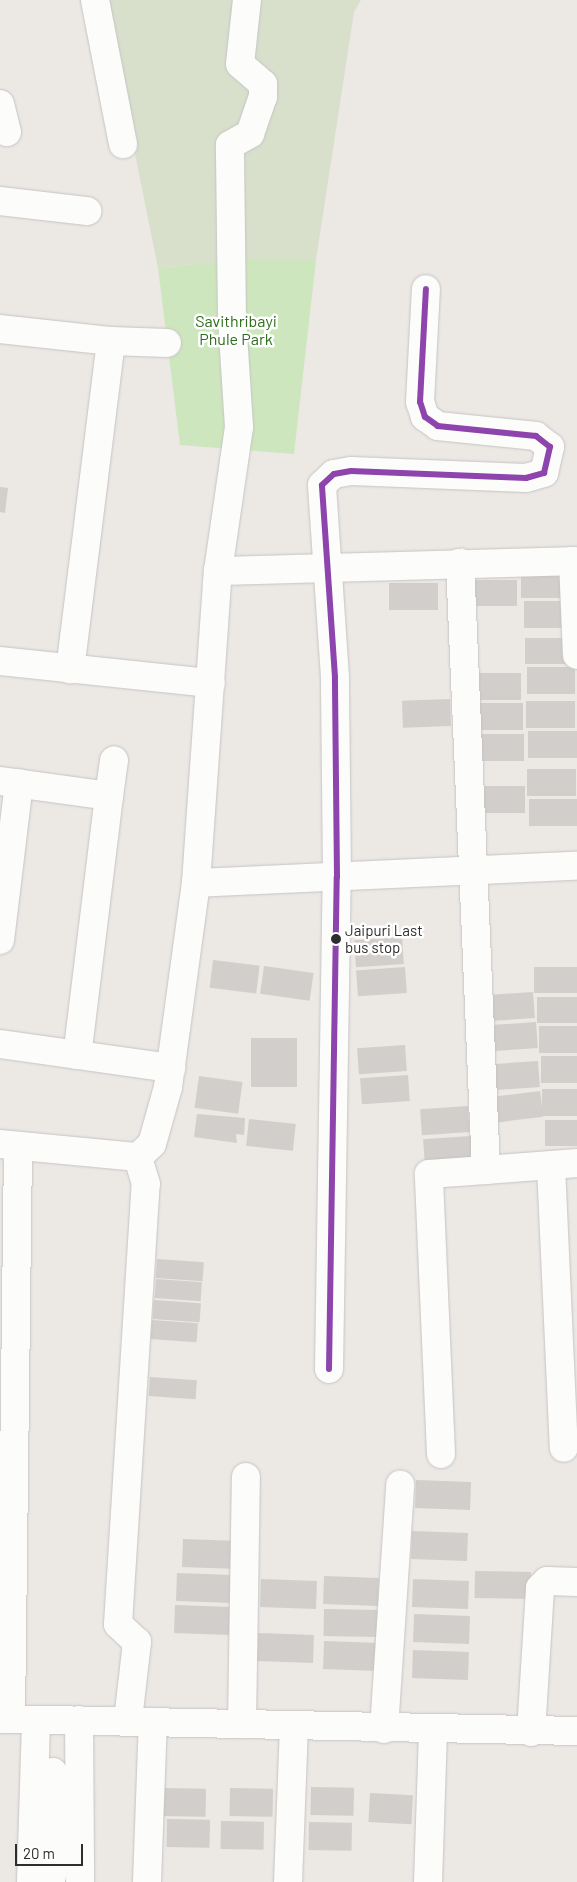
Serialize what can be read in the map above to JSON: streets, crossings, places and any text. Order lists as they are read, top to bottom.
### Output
{
  "parks": ["Savithribayi Phule Park"],
  "places": ["Jaipuri Last bus stop"],
  "scale_bar": "20 m"
}
